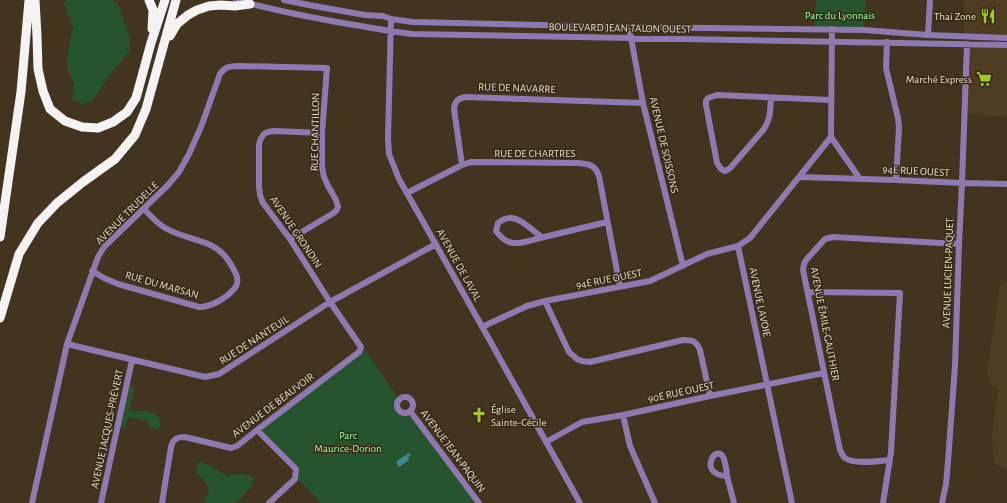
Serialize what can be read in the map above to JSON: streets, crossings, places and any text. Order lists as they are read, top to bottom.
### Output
{
  "streets": {
    "street": [
      "BOULEVARD JEAN-TALON OUEST",
      "RUE DE NAVARRE",
      "RUE CHANTILLON",
      "AVENUE DE SOISSONS",
      "RUE DE CHARTRES",
      "94E RUE OUEST",
      "AVENUE TRUDELLE",
      "AVENUE GRONDIN",
      "AVENUE DE LAVAL",
      "AVENUE LUCIEN-PAQUET",
      "RUE DU MARSAN",
      "AVENUE LAVOIE",
      "AVENUE ÉMILE-GAUTHIER",
      "RUE DE NANTEUIL",
      "90E RUE OUEST",
      "AVENUE DE BEAUVOIR",
      "AVENUE JACQUES-PRÉVERT",
      "AVENUE JEAN-PAQUIN"
    ]
  },
  "crossings": [
    ["BOULEVARD JEAN-TALON OUEST", "AVENUE DE SOISSONS"],
    ["BOULEVARD JEAN-TALON OUEST", "AVENUE DE LAVAL"],
    ["BOULEVARD JEAN-TALON OUEST", "AVENUE LUCIEN-PAQUET"],
    ["RUE DE NAVARRE", "AVENUE DE SOISSONS"],
    ["RUE DE NAVARRE", "RUE DE CHARTRES"],
    ["RUE CHANTILLON", "AVENUE TRUDELLE"],
    ["RUE CHANTILLON", "AVENUE GRONDIN"],
    ["AVENUE DE SOISSONS", "94E RUE OUEST"],
    ["RUE DE CHARTRES", "94E RUE OUEST"],
    ["RUE DE CHARTRES", "AVENUE DE LAVAL"],
    ["94E RUE OUEST", "AVENUE DE LAVAL"],
    ["94E RUE OUEST", "AVENUE LUCIEN-PAQUET"],
    ["94E RUE OUEST", "AVENUE LAVOIE"],
    ["AVENUE TRUDELLE", "RUE DU MARSAN"],
    ["AVENUE TRUDELLE", "RUE DE NANTEUIL"],
    ["AVENUE GRONDIN", "RUE DE NANTEUIL"],
    ["AVENUE GRONDIN", "AVENUE DE BEAUVOIR"],
    ["AVENUE DE LAVAL", "RUE DE NANTEUIL"],
    ["AVENUE DE LAVAL", "90E RUE OUEST"],
    ["AVENUE LUCIEN-PAQUET", "AVENUE ÉMILE-GAUTHIER"],
    ["AVENUE LAVOIE", "90E RUE OUEST"],
    ["AVENUE ÉMILE-GAUTHIER", "90E RUE OUEST"],
    ["RUE DE NANTEUIL", "AVENUE DE BEAUVOIR"],
    ["RUE DE NANTEUIL", "AVENUE JACQUES-PRÉVERT"]
  ],
  "parks": ["Parc du Lyonnais", "Parc Maurice-Dorion"],
  "places": {
    "restaurant": ["Thaï Zone"],
    "supermarket": ["Marché Express"],
    "church": ["Église Sainte-Cécile"]
  }
}
